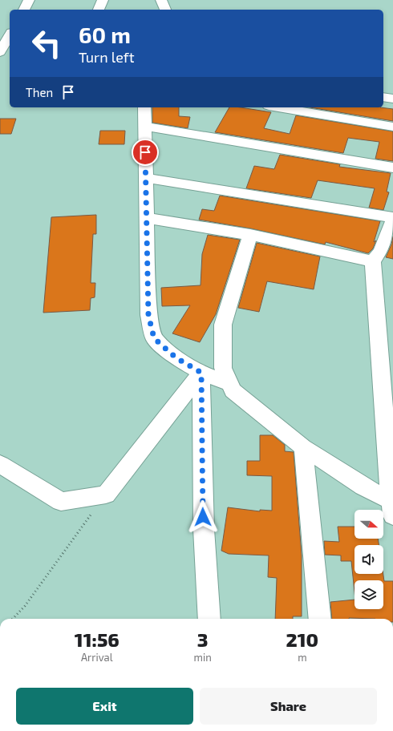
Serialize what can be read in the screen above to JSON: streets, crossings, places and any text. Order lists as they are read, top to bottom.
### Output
{
  "north": "right",
  "page": {
    "turn": ["60 m", "Turn left"],
    "then": "Then",
    "eta": [
      "11:56",
      "Arrival",
      "3",
      "min",
      "210",
      "m"
    ],
    "buttons": ["Exit", "Share"]
  }
}
